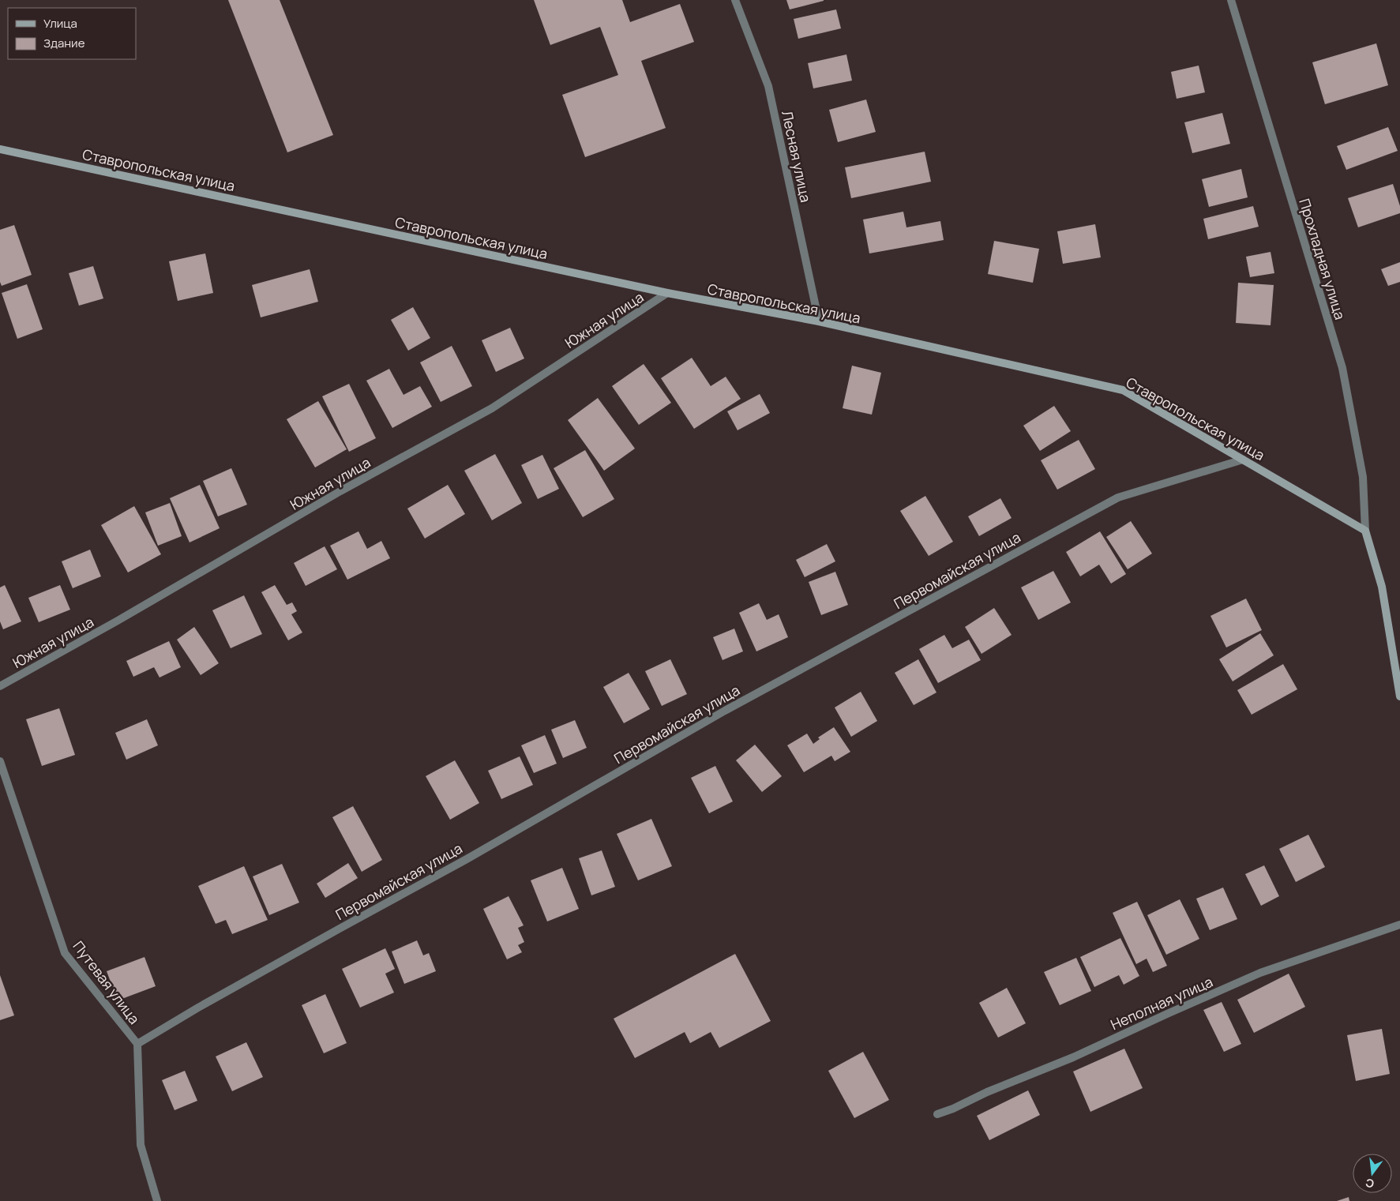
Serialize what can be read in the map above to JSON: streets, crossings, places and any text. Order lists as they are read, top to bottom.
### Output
{
  "streets": {
    "street": [
      "Лесная улица",
      "Ставропольская улица",
      "Прохладная улица",
      "Южная улица",
      "Первомайская улица",
      "Путевая улица",
      "Неполная улица"
    ]
  },
  "crossings": [
    ["Лесная улица", "Ставропольская улица"],
    ["Ставропольская улица", "Прохладная улица"],
    ["Ставропольская улица", "Южная улица"],
    ["Ставропольская улица", "Первомайская улица"],
    ["Первомайская улица", "Путевая улица"]
  ],
  "legend": ["Улица", "Здание"],
  "north": "bottom"
}
